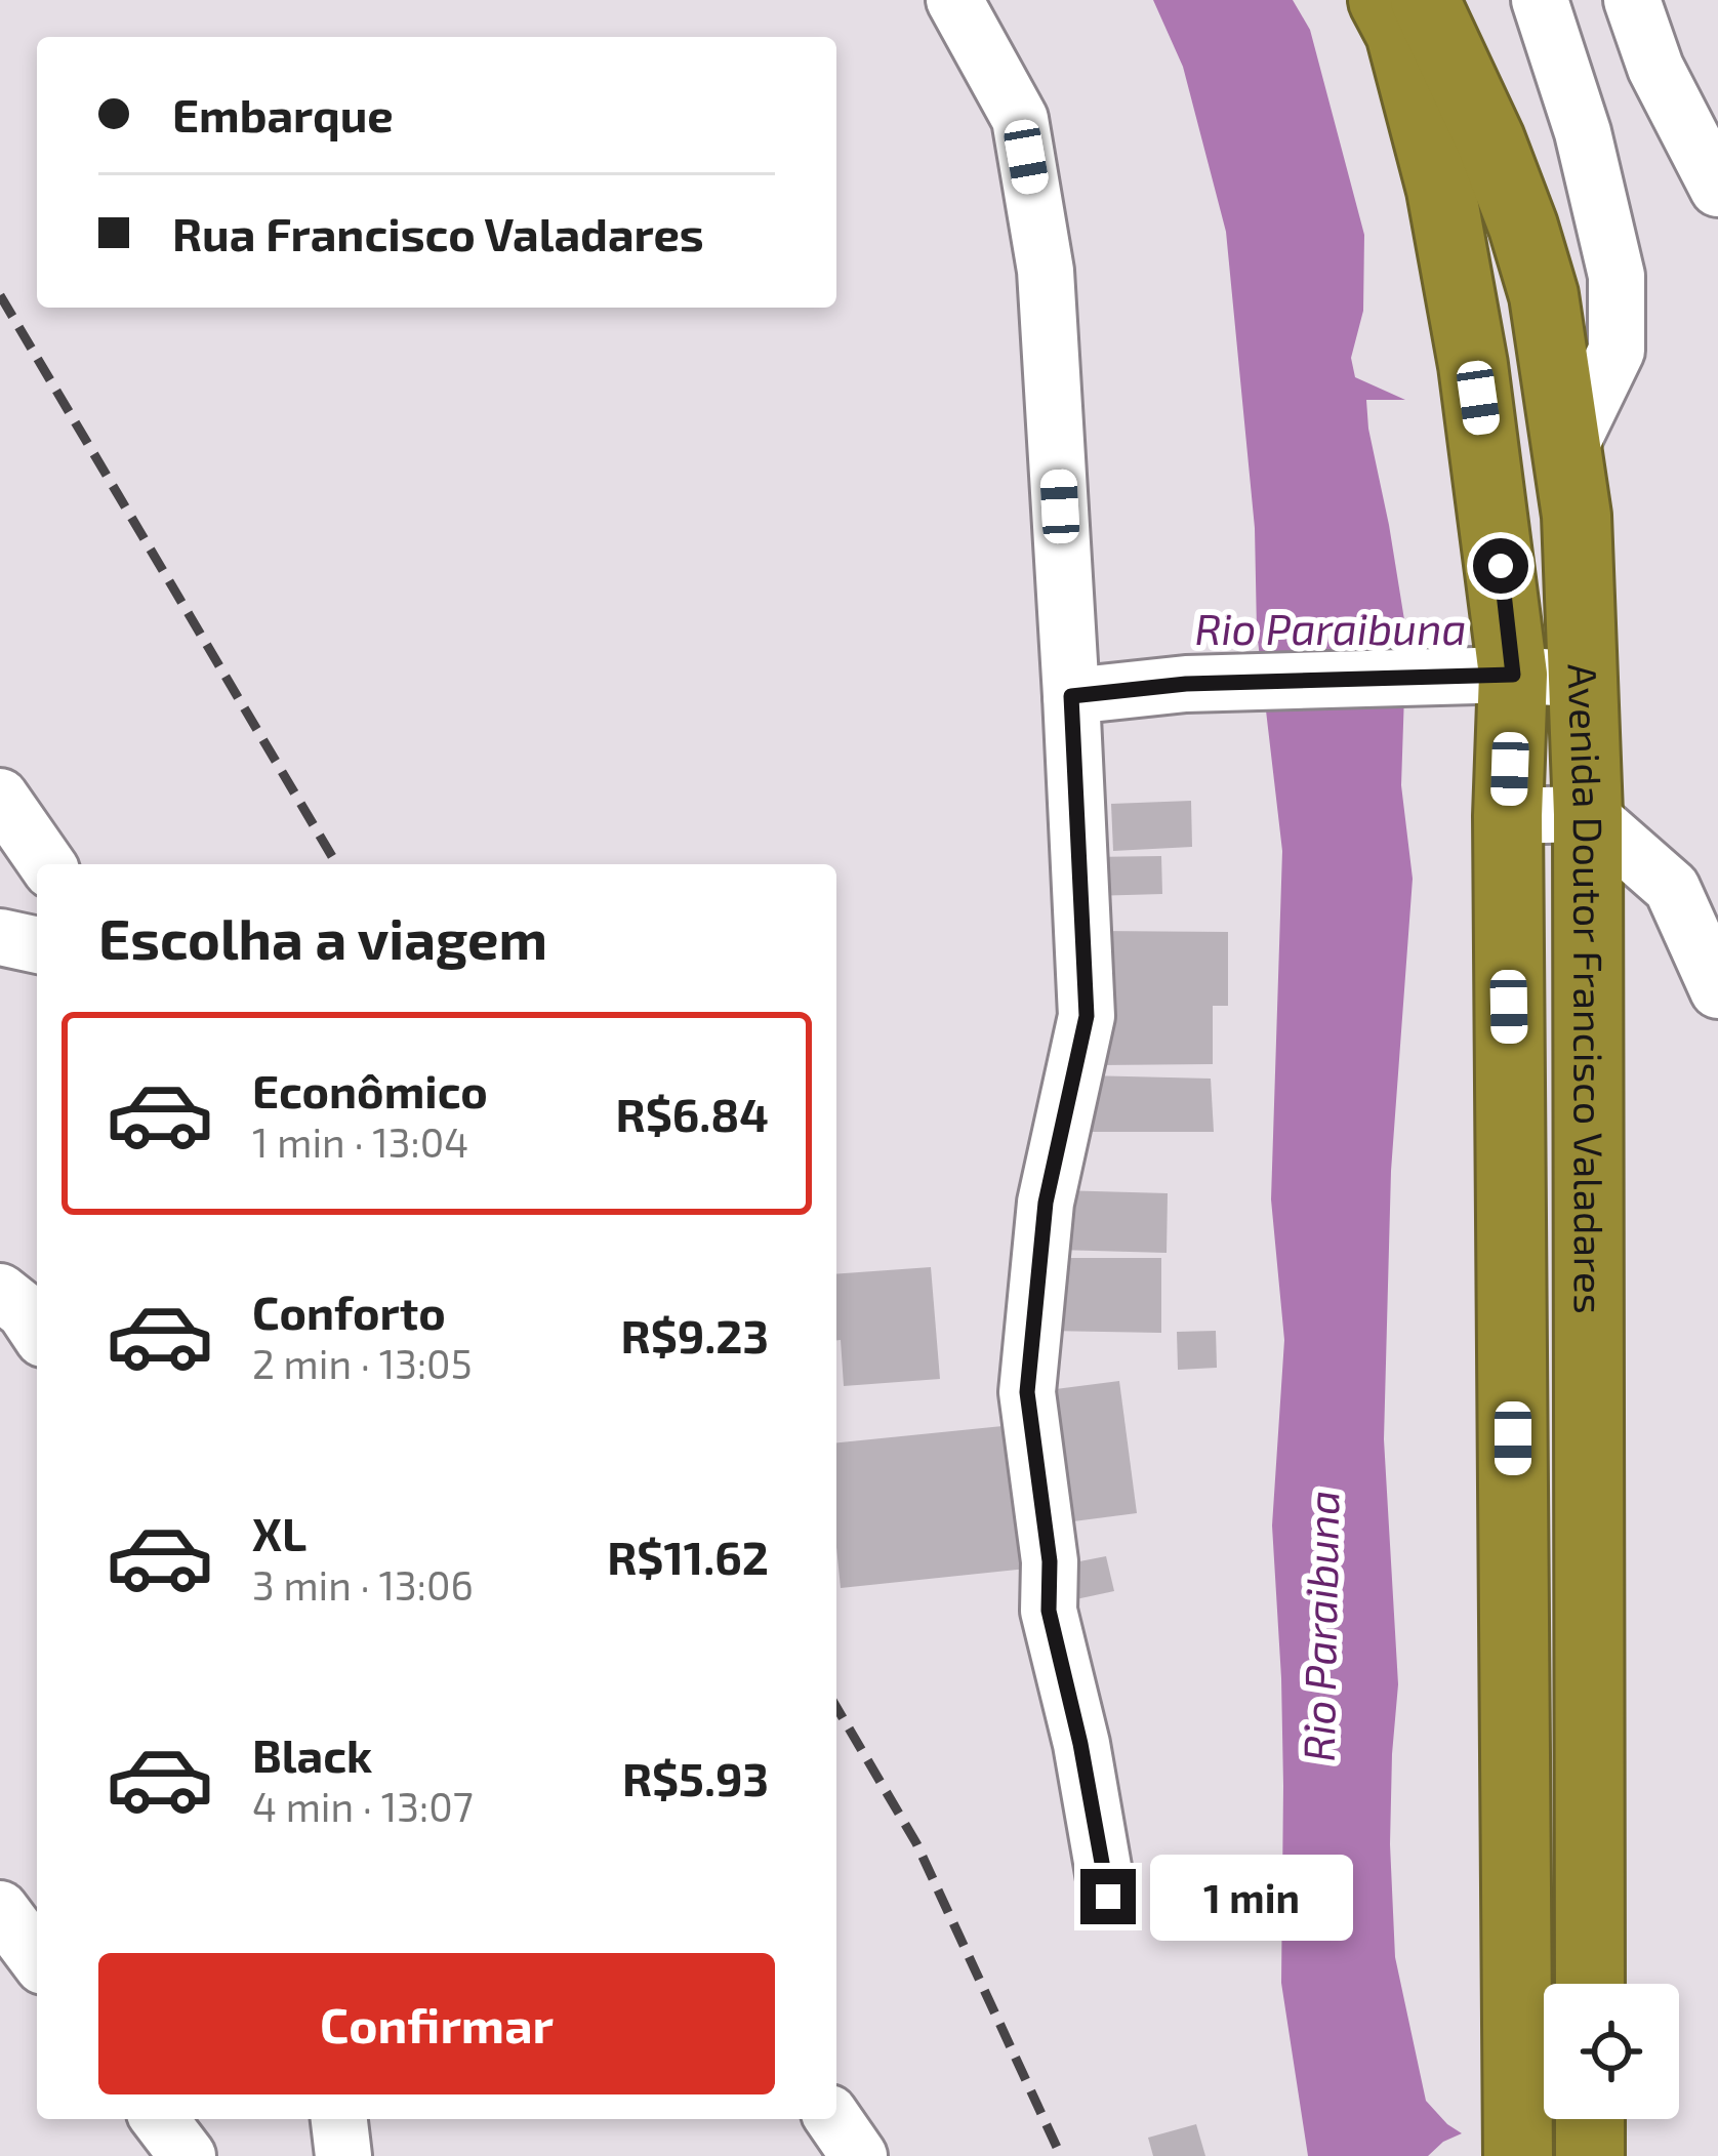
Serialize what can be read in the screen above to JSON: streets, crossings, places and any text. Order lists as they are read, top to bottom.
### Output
{
  "streets": {
    "highway": ["Avenida Doutor Francisco Valadares"]
  },
  "water": ["Rio Paraibuna"],
  "page": {
    "banner": ["Embarque", "Rua Francisco Valadares"],
    "heading": "Escolha a viagem",
    "list": [
      {
        "name": "Econômico",
        "note": "1 min · 13:04",
        "value": "R$6.84"
      },
      {
        "name": "Conforto",
        "note": "2 min · 13:05",
        "value": "R$9.23"
      },
      {
        "name": "XL",
        "note": "3 min · 13:06",
        "value": "R$11.62"
      },
      {
        "name": "Black",
        "note": "4 min · 13:07",
        "value": "R$5.93"
      }
    ],
    "bubble": "1 min",
    "buttons": "Confirmar"
  }
}
